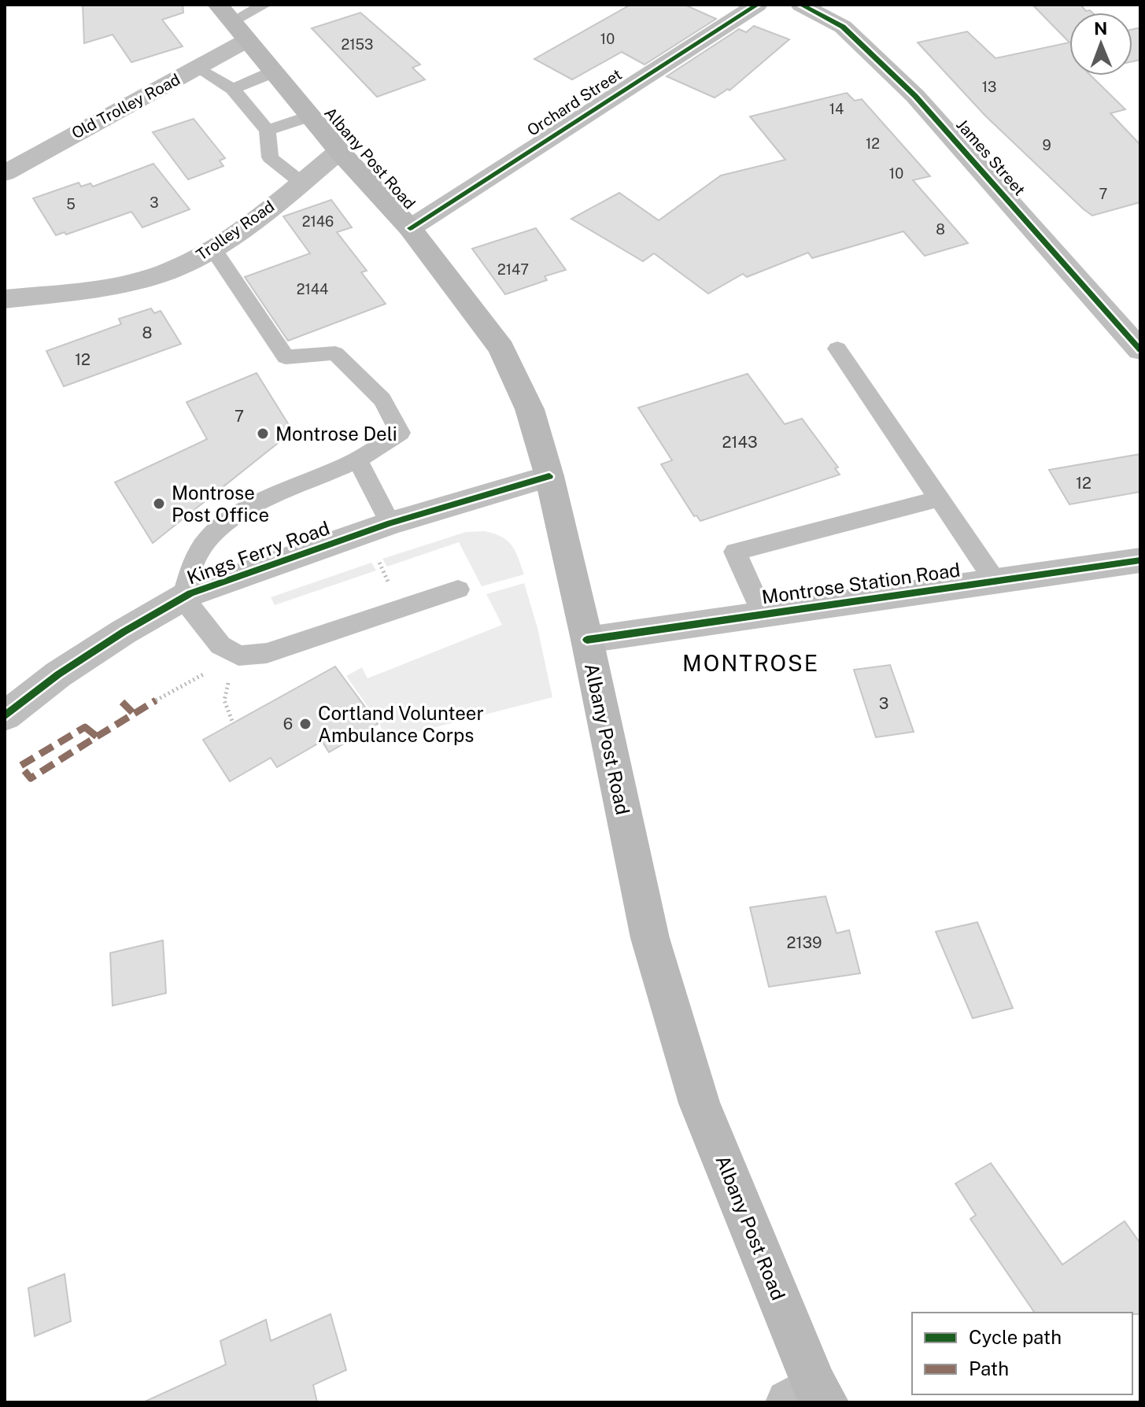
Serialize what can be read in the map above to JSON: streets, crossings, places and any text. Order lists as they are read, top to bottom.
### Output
{
  "streets": {
    "main road": ["Albany Post Road"],
    "street": [
      "Orchard Street",
      "Old Trolley Road",
      "James Street",
      "Trolley Road",
      "Kings Ferry Road",
      "Montrose Station Road"
    ]
  },
  "crossings": [
    ["Orchard Street", "Albany Post Road"],
    ["Old Trolley Road", "Albany Post Road"],
    ["Albany Post Road", "Trolley Road"],
    ["Albany Post Road", "Kings Ferry Road"],
    ["Albany Post Road", "Montrose Station Road"]
  ],
  "districts": ["MONTROSE"],
  "places": ["Montrose Deli", "Montrose Post Office", "Cortland Volunteer Ambulance Corps"],
  "house_numbers": [
    "10",
    "2153",
    "13",
    "14",
    "12",
    "9",
    "10",
    "7",
    "3",
    "5",
    "2146",
    "8",
    "2147",
    "2144",
    "8",
    "12",
    "7",
    "2143",
    "12",
    "3",
    "6",
    "2139"
  ],
  "legend": ["Cycle path", "Path"],
  "north": "top"
}
